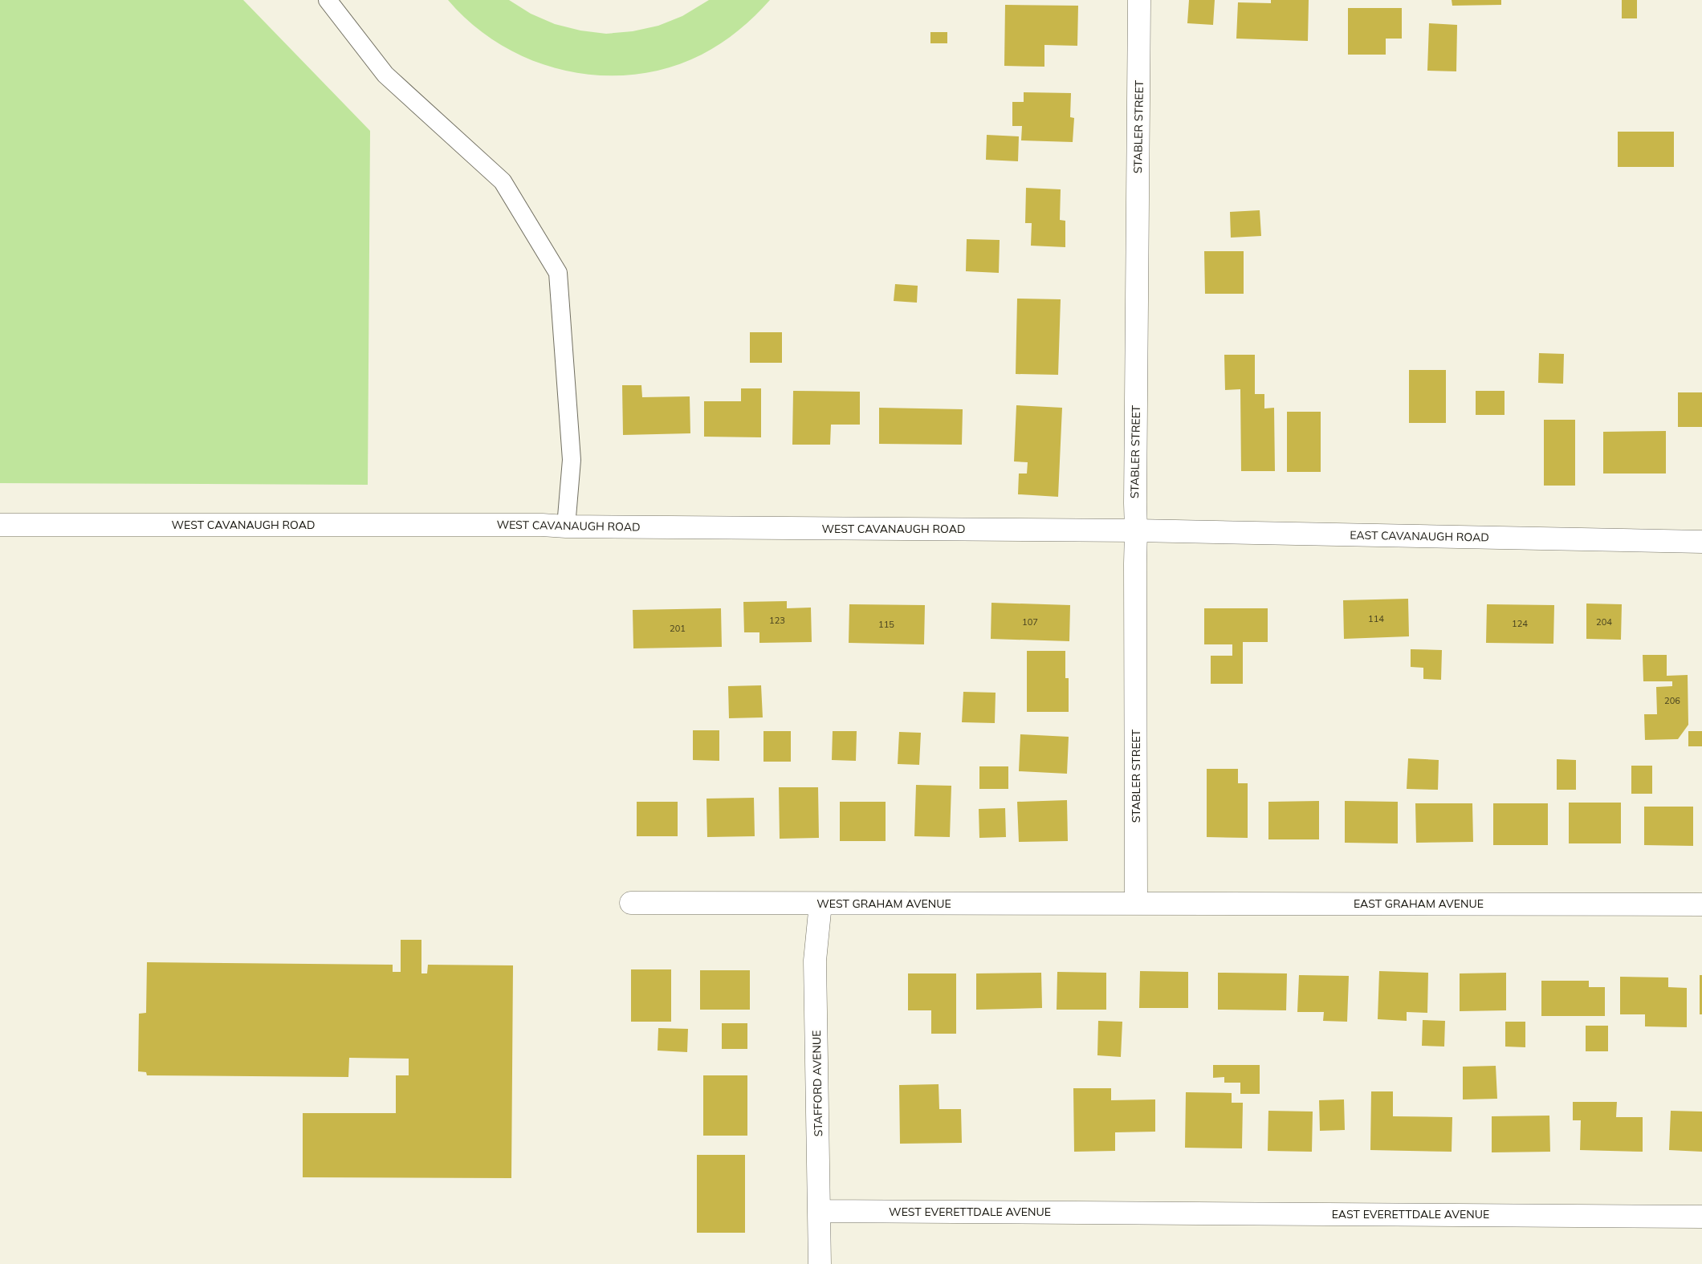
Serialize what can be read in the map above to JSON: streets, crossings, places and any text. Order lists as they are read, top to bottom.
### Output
{
  "streets": {
    "street": [
      "STABLER STREET",
      "WEST CAVANAUGH ROAD",
      "EAST CAVANAUGH ROAD",
      "WEST GRAHAM AVENUE",
      "EAST GRAHAM AVENUE",
      "STAFFORD AVENUE",
      "WEST EVERETTDALE AVENUE",
      "EAST EVERETTDALE AVENUE"
    ]
  },
  "crossings": [
    ["STABLER STREET", "WEST CAVANAUGH ROAD"],
    ["STABLER STREET", "EAST CAVANAUGH ROAD"],
    ["STABLER STREET", "WEST GRAHAM AVENUE"],
    ["STABLER STREET", "EAST GRAHAM AVENUE"],
    ["WEST CAVANAUGH ROAD", "EAST CAVANAUGH ROAD"],
    ["WEST GRAHAM AVENUE", "EAST GRAHAM AVENUE"],
    ["WEST GRAHAM AVENUE", "STAFFORD AVENUE"],
    ["STAFFORD AVENUE", "WEST EVERETTDALE AVENUE"],
    ["WEST EVERETTDALE AVENUE", "EAST EVERETTDALE AVENUE"]
  ],
  "house_numbers": [
    "114",
    "123",
    "107",
    "204",
    "124",
    "115",
    "201",
    "206"
  ]
}
